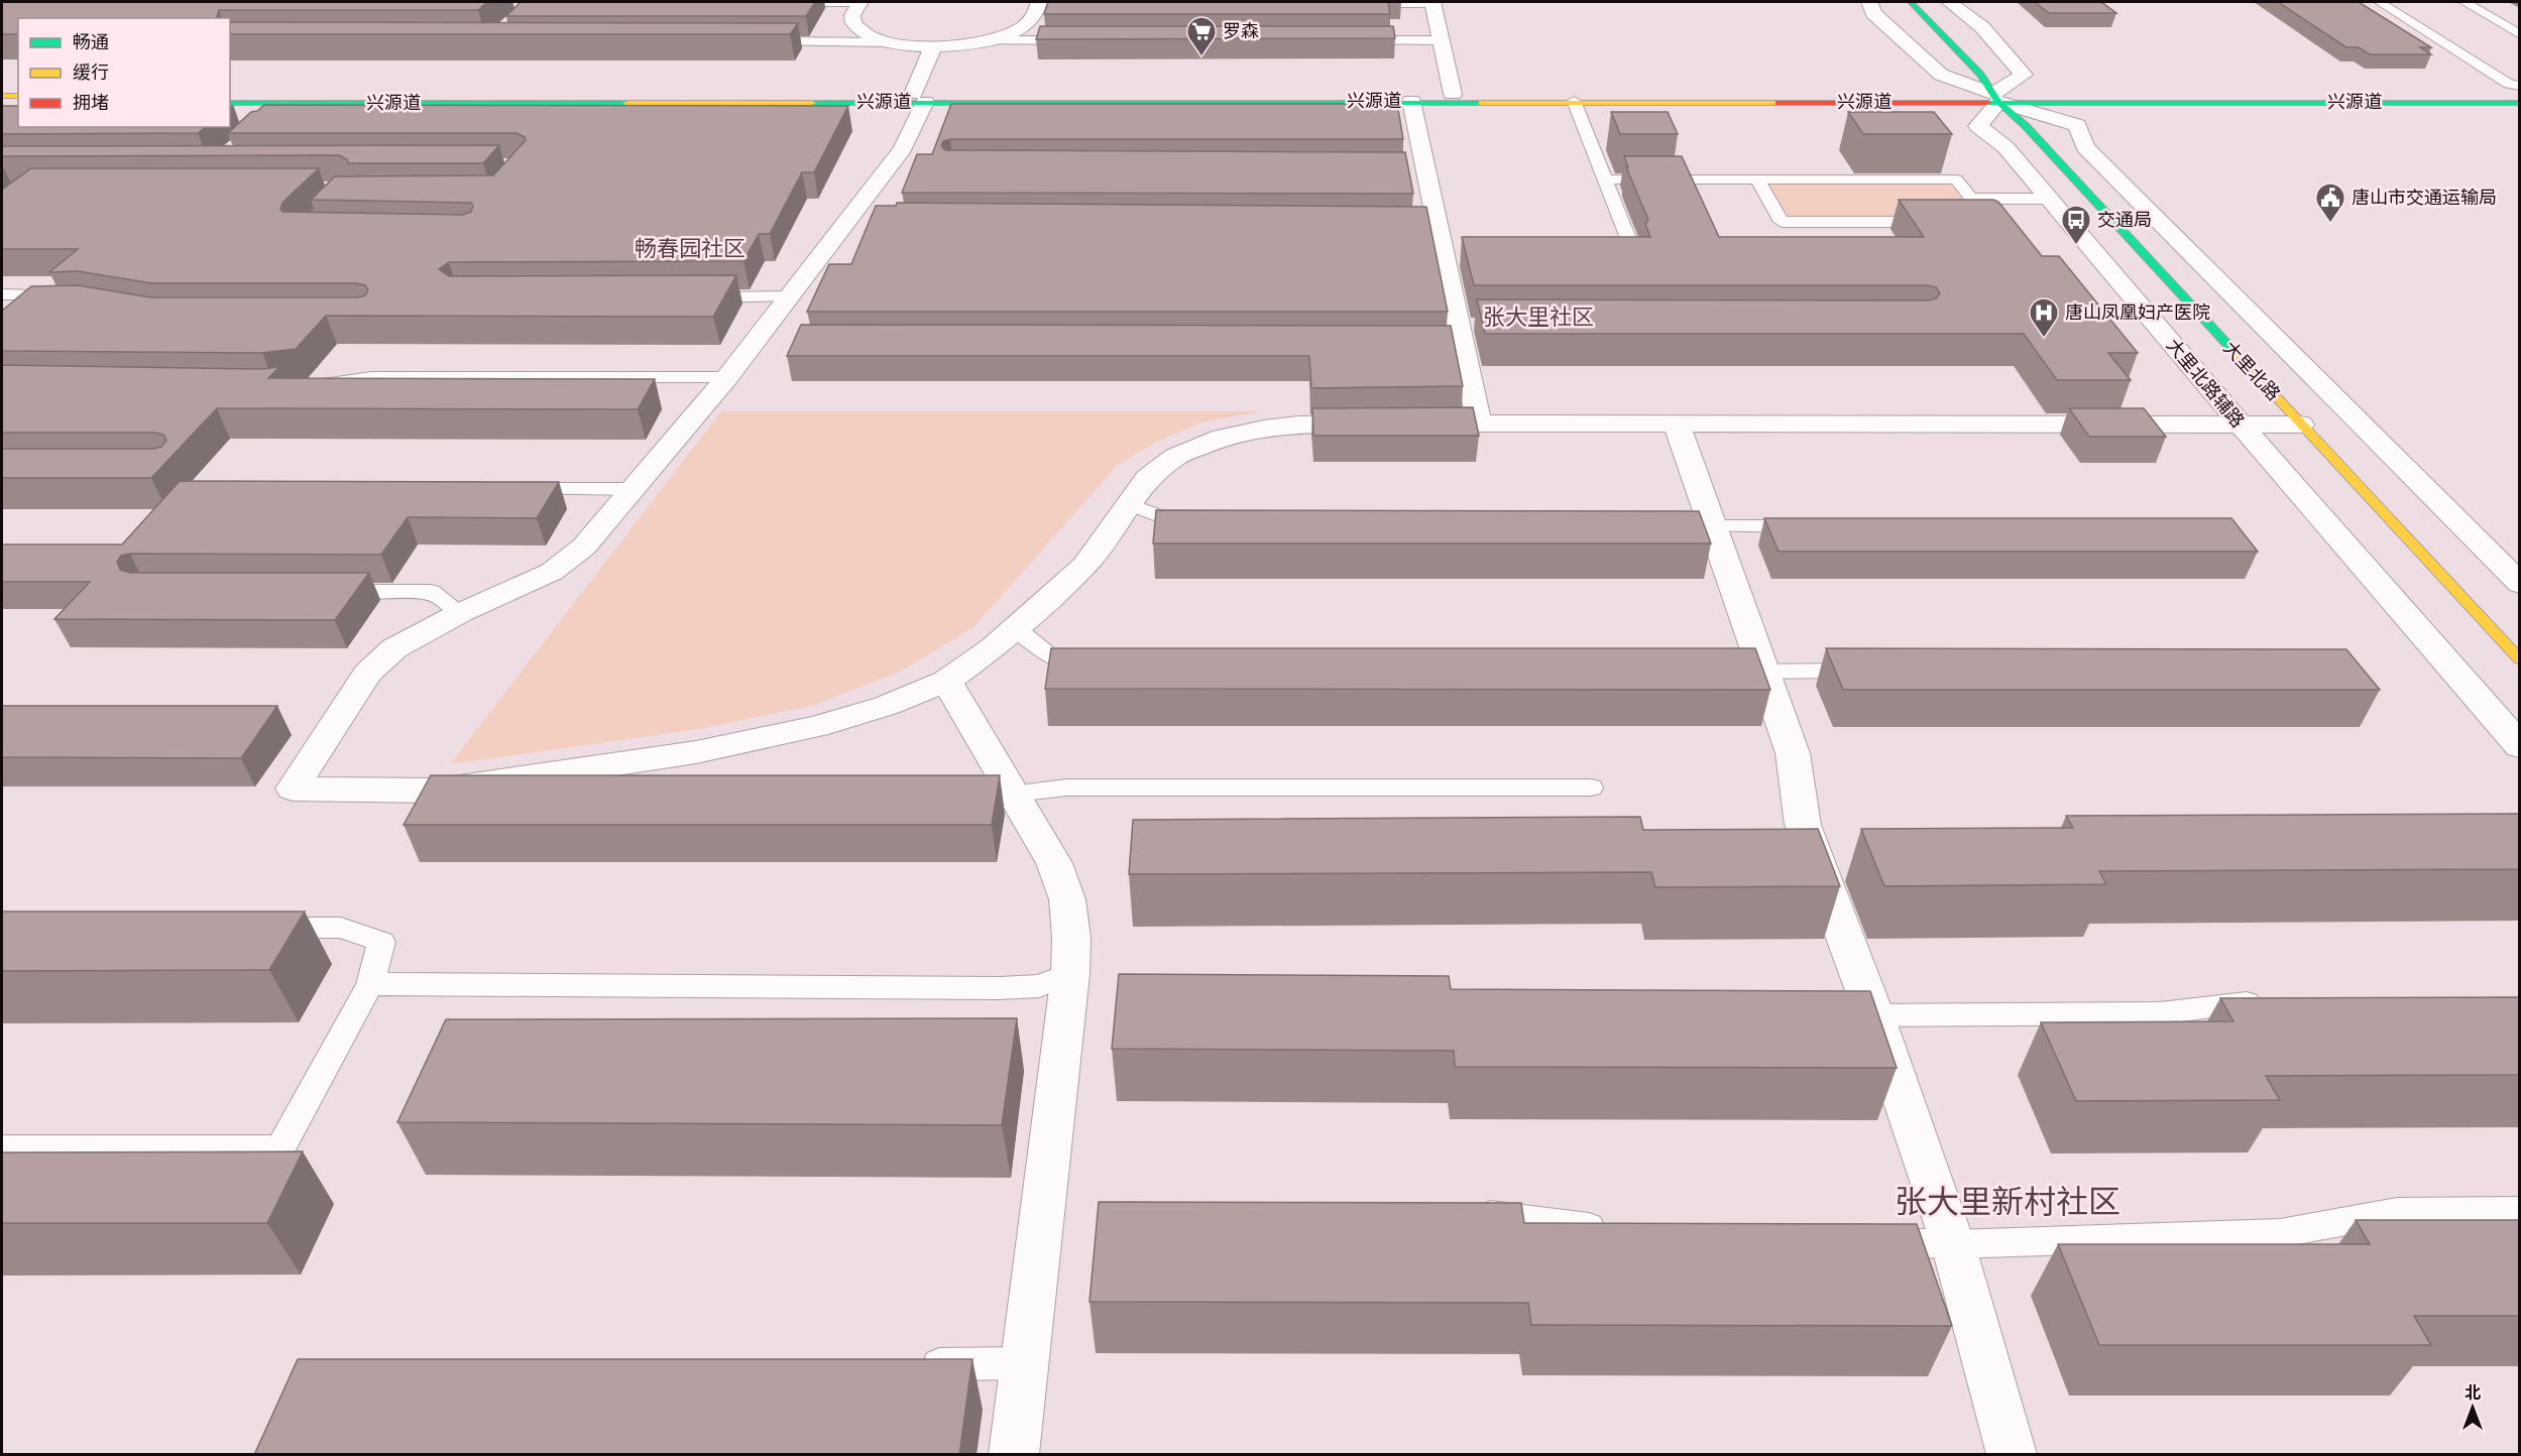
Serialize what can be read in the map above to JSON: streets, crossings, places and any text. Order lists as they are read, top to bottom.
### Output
{
  "streets": {
    "main road": ["兴源道", "大里北路"],
    "street": ["大里北路辅路"]
  },
  "crossings": [
    ["兴源道", "大里北路"],
    ["兴源道", "大里北路辅路"],
    ["大里北路", "大里北路辅路"]
  ],
  "districts": ["畅春园社区", "张大里社区", "张大里新村社区"],
  "places": {
    "supermarket": ["罗森"],
    "public building": ["唐山市交通运输局"],
    "bus stop": ["交通局"],
    "hospital": ["唐山凤凰妇产医院"]
  },
  "legend": ["畅通", "缓行", "拥堵"],
  "north": "top"
}
